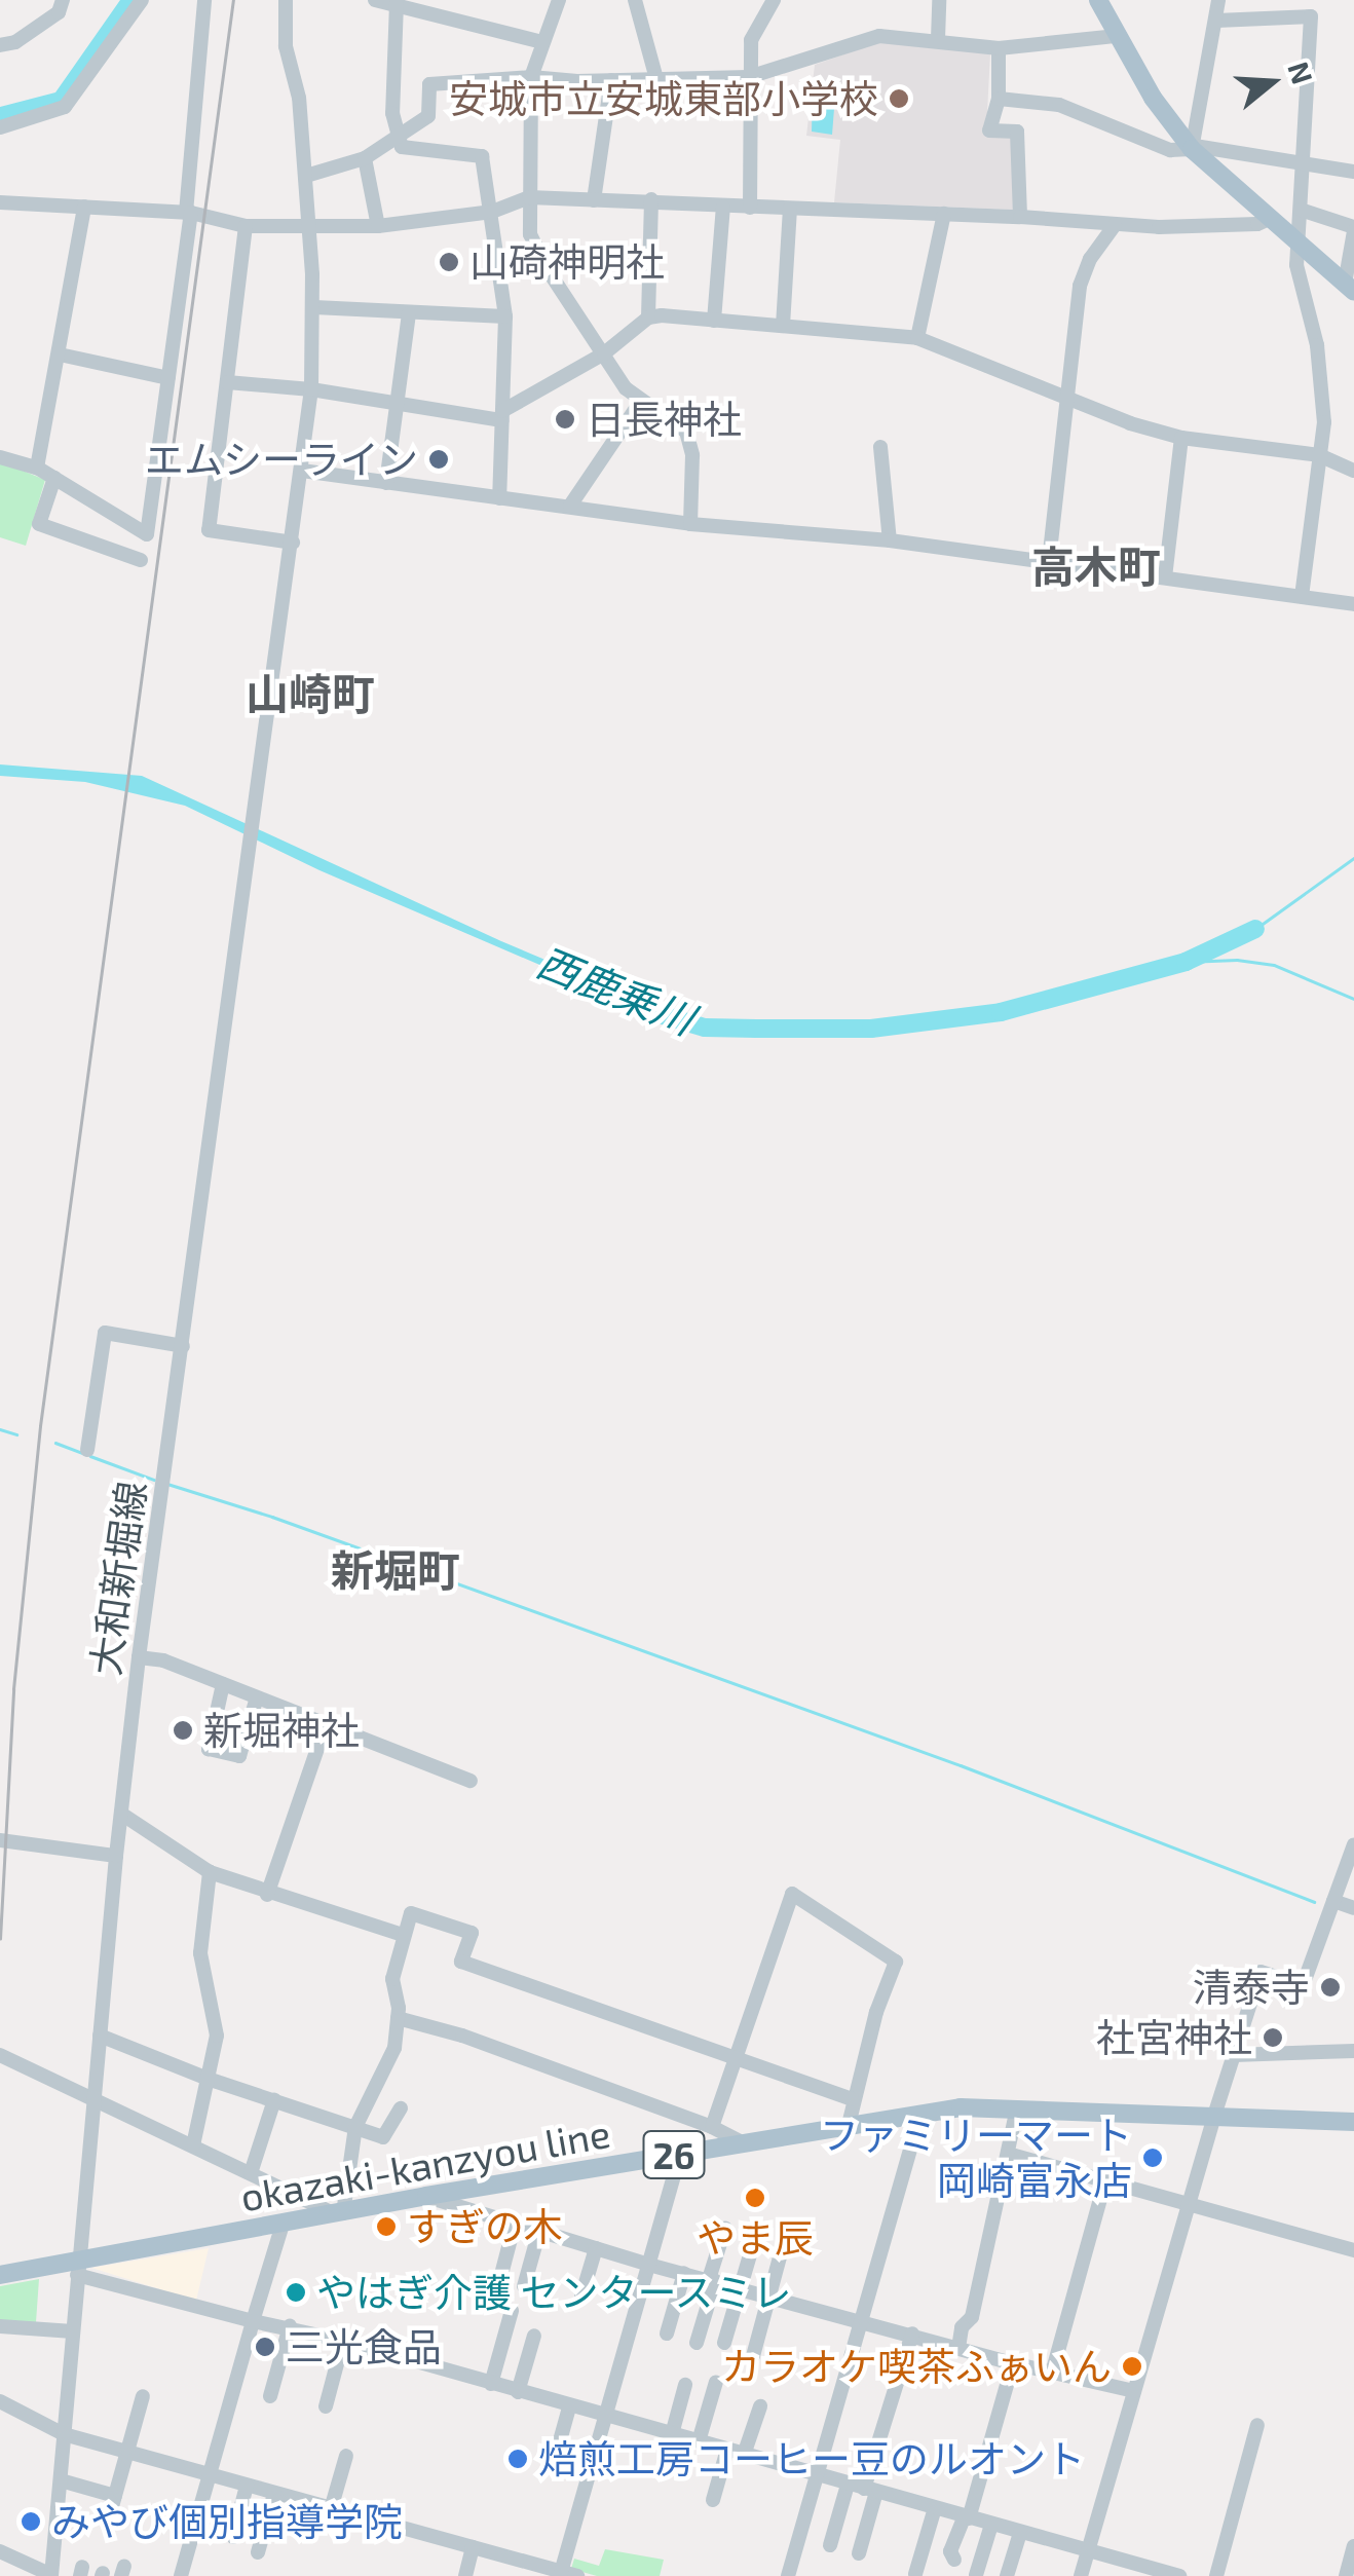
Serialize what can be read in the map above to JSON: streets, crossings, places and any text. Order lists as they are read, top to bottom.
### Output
{
  "streets": {
    "main road": ["26", "okazaki-kanzyou line"],
    "street": ["大和新堀線"]
  },
  "crossings": [
    ["大和新堀線", "okazaki-kanzyou line"]
  ],
  "districts": ["高木町", "山崎町", "新堀町"],
  "water": ["西鹿乗川"],
  "places": [
    "安城市立安城東部小学校",
    "山碕神明社",
    "日長神社",
    "エムシーライン",
    "新堀神社",
    "清泰寺",
    "社宮神社",
    "ファミリーマート 岡崎富永店",
    "やま辰",
    "すぎの木",
    "やはぎ介護 センタースミレ",
    "三光食品",
    "カラオケ喫茶ふぁいん",
    "焙煎工房コーヒー豆のルオント",
    "みやび個別指導学院"
  ],
  "north": "right"
}
